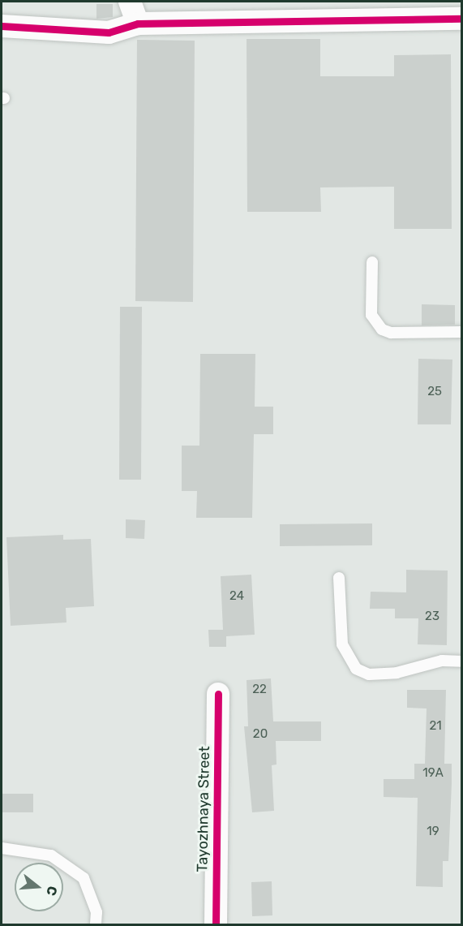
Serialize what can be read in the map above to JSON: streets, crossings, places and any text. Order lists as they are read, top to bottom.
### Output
{
  "streets": {
    "street": ["Tayozhnaya Street"]
  },
  "house_numbers": [
    "25",
    "24",
    "23",
    "22",
    "21",
    "20",
    "19А",
    "19"
  ],
  "north": "right"
}
